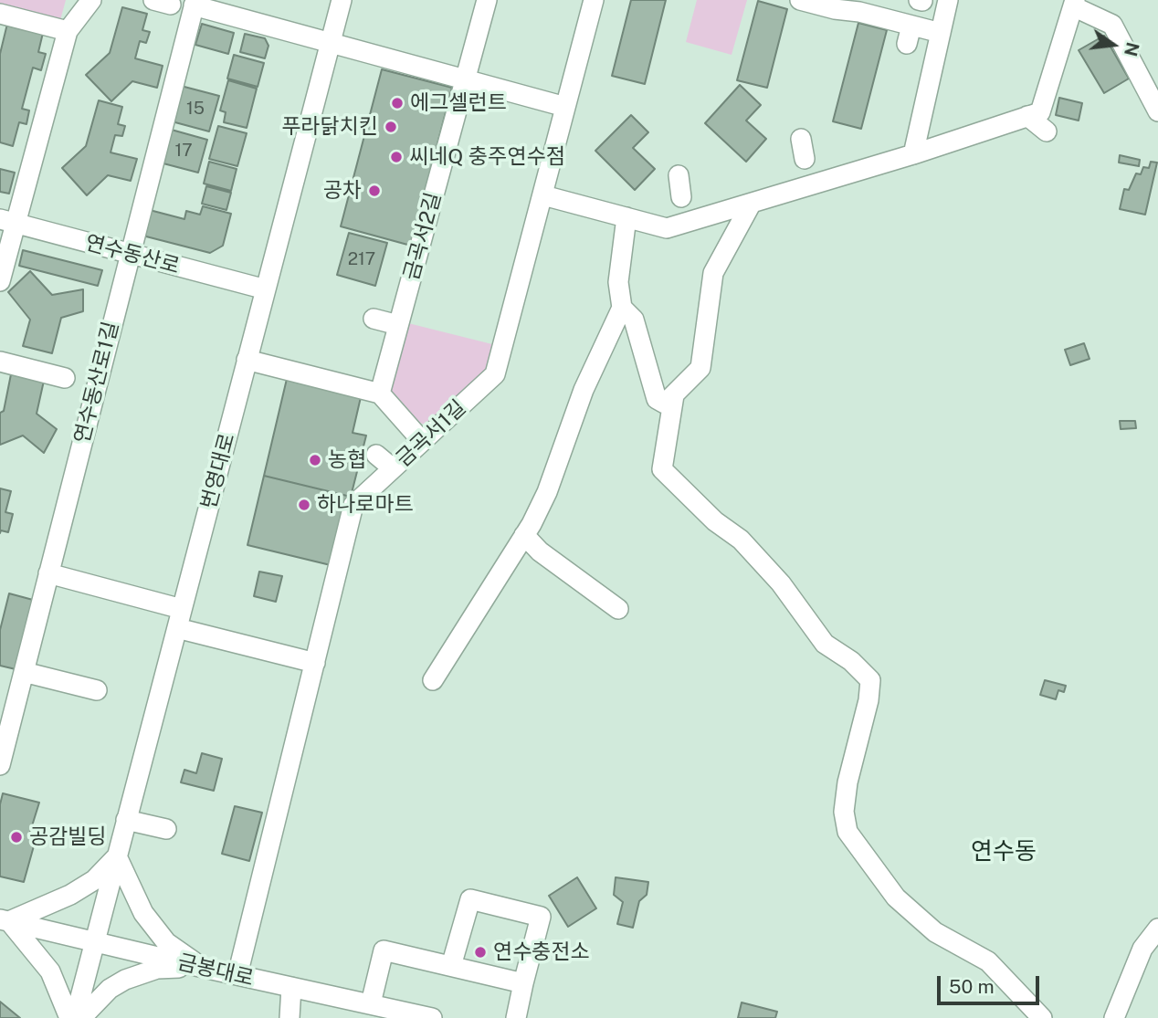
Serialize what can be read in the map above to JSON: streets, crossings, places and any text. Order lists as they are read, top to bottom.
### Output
{
  "streets": {
    "street": [
      "금곡서2길",
      "연수동산로",
      "연수동산로1길",
      "금곡서1길",
      "번영대로",
      "금봉대로"
    ]
  },
  "crossings": [
    ["연수동산로", "연수동산로1길"],
    ["연수동산로", "번영대로"],
    ["금곡서1길", "금봉대로"],
    ["번영대로", "금봉대로"]
  ],
  "districts": ["연수동"],
  "places": [
    "에그셀런트",
    "푸라닭치킨",
    "씨네Q 충주연수점",
    "공차",
    "농협",
    "하나로마트",
    "공감빌딩",
    "연수충전소"
  ],
  "house_numbers": ["15", "17", "217"],
  "scale_bar": "50 m",
  "north": "right"
}
